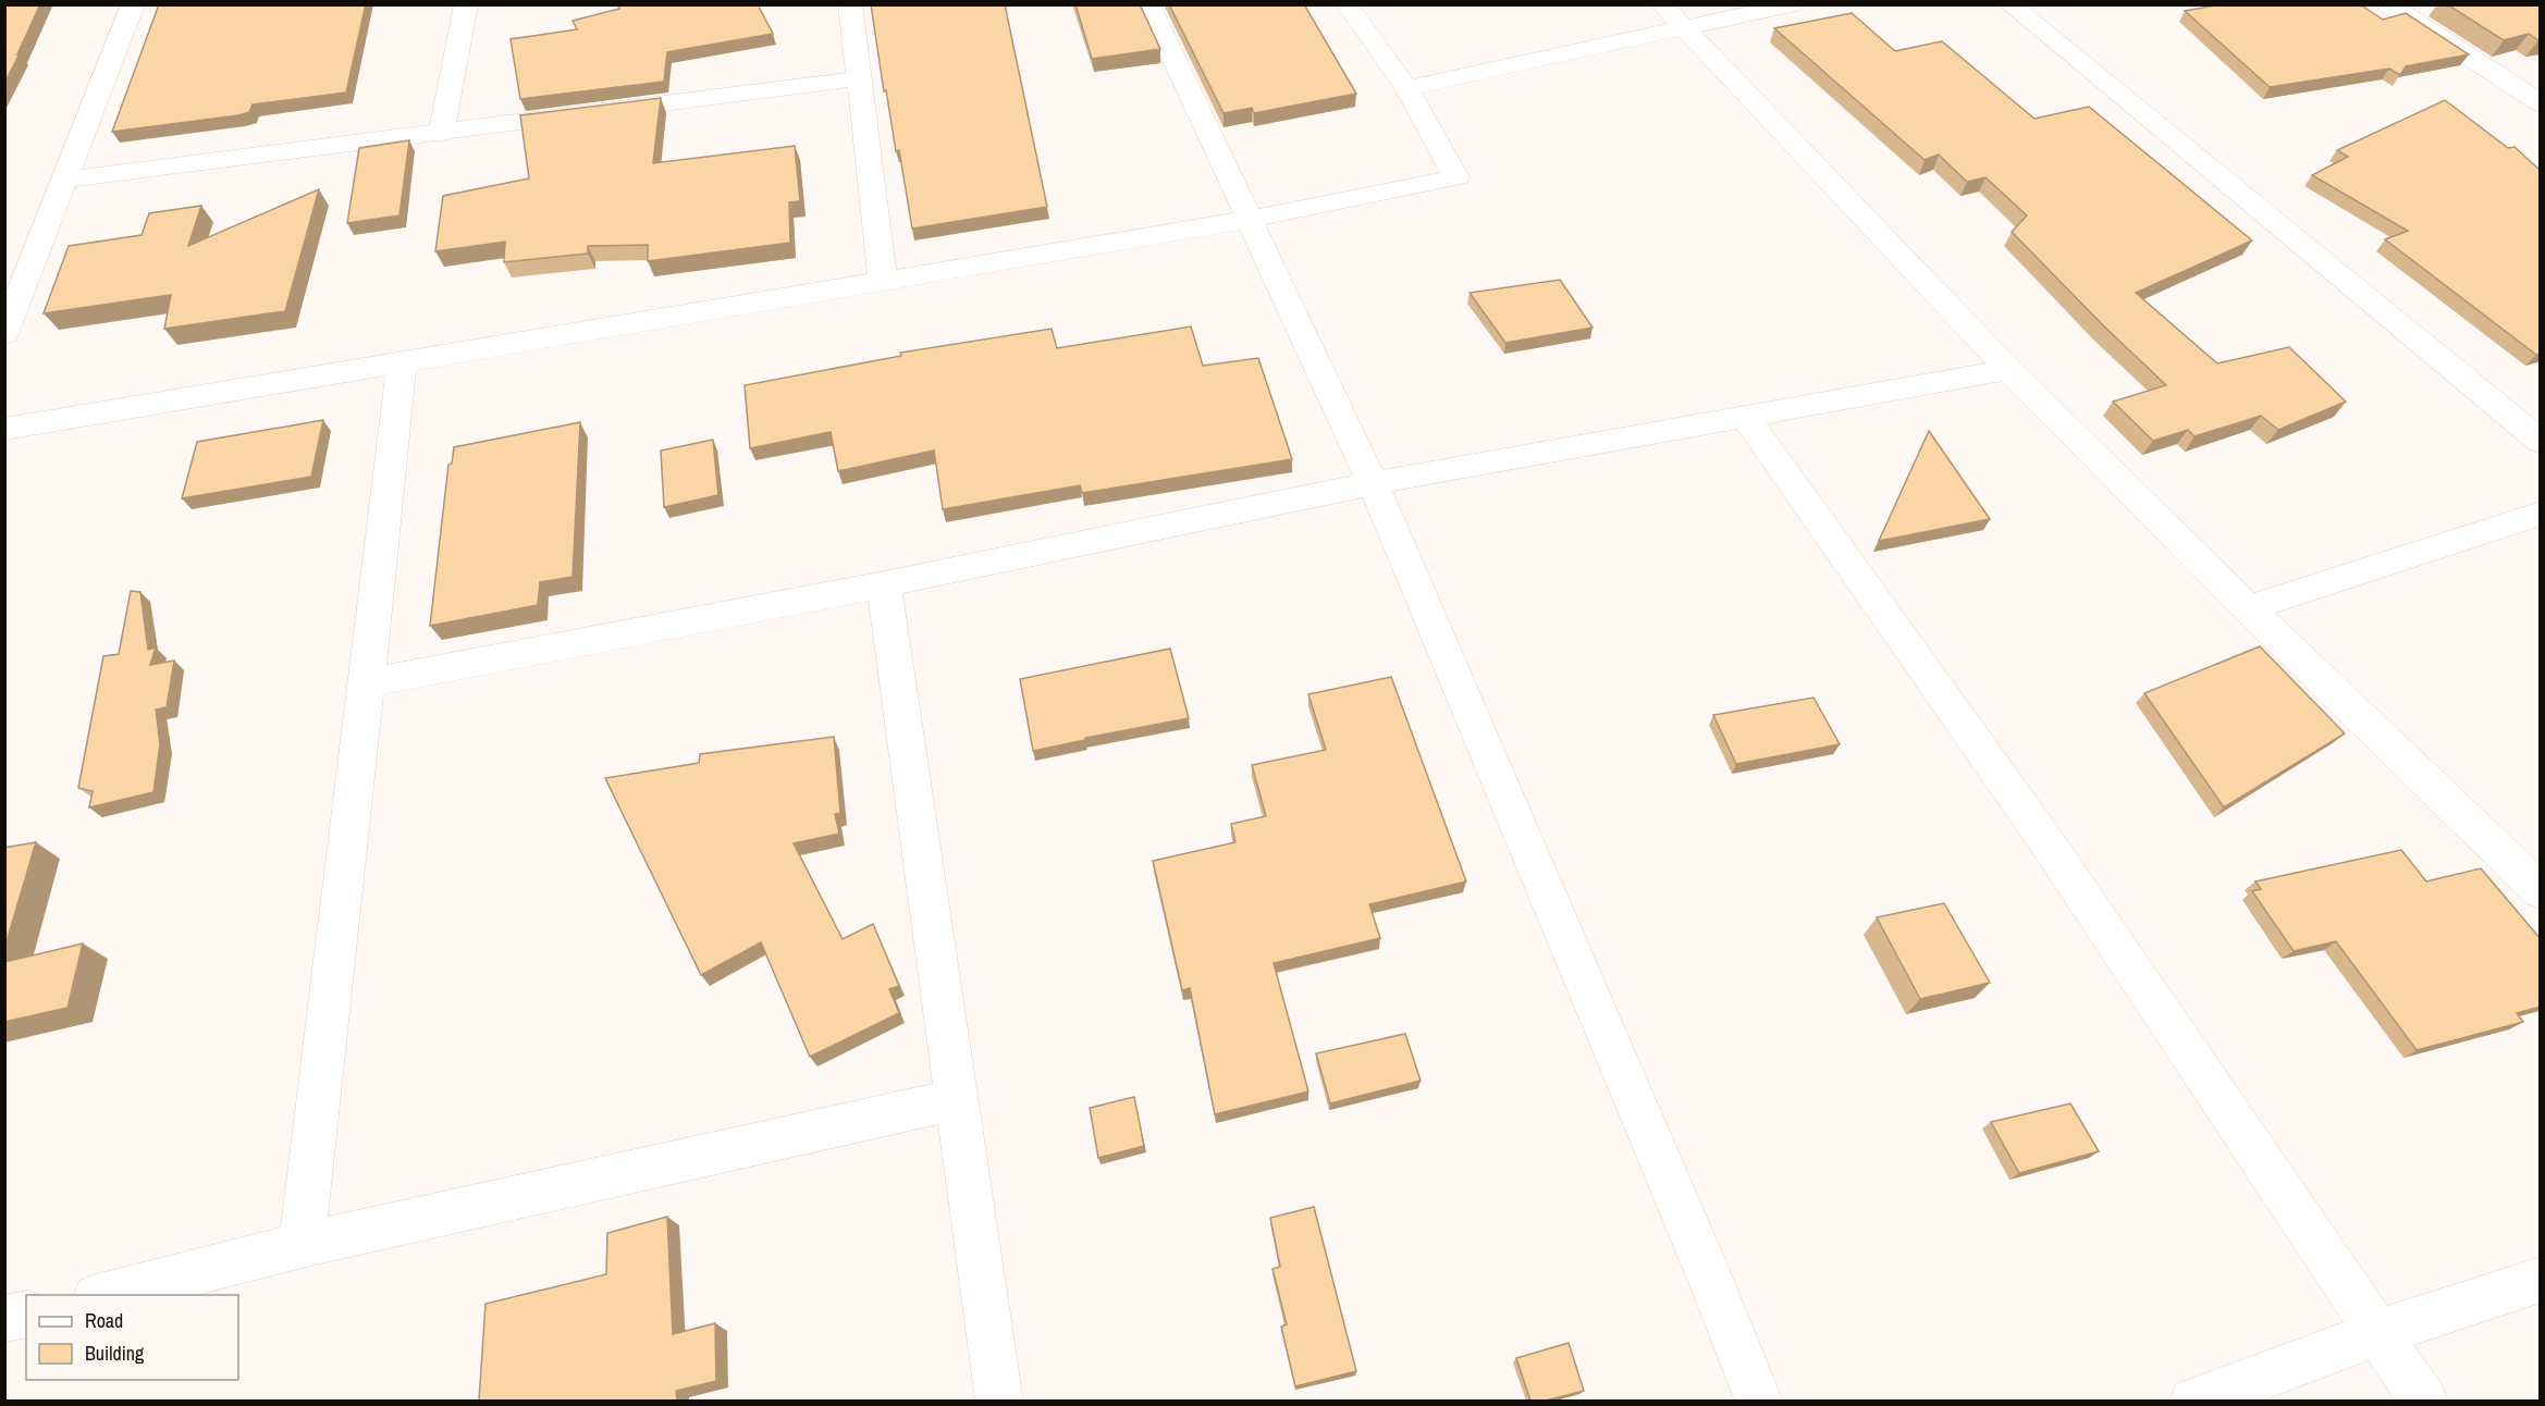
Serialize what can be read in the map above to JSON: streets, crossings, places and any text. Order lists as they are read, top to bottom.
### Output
{
  "legend": ["Road", "Building"]
}
